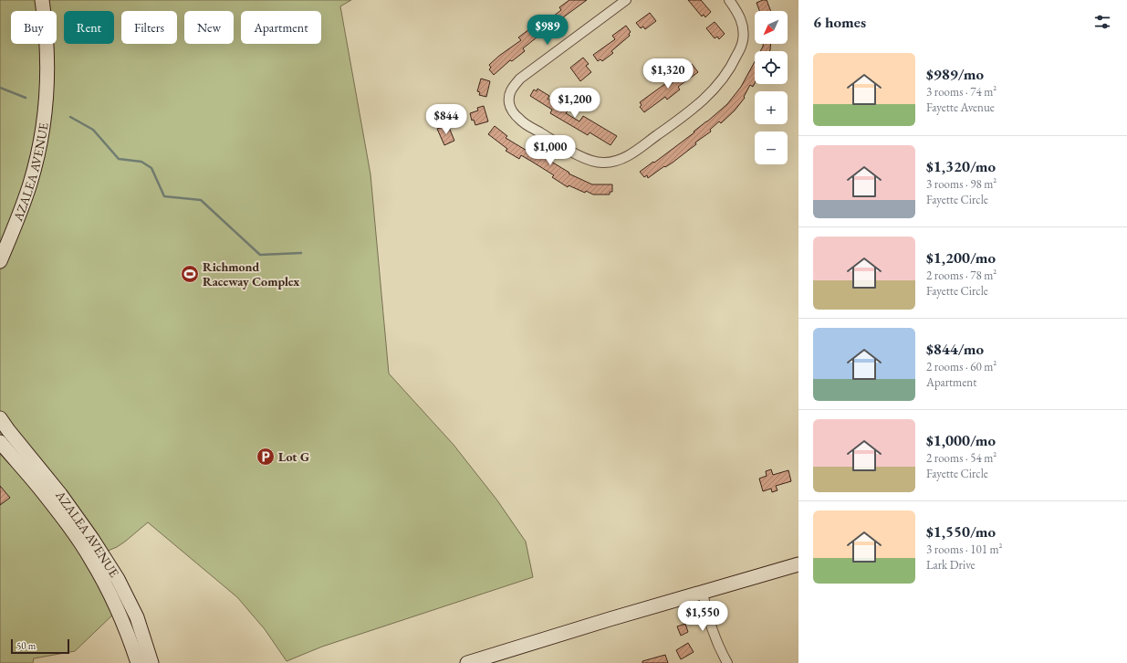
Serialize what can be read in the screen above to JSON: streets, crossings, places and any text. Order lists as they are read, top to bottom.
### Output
{
  "streets": {
    "street": ["AZALEA AVENUE"]
  },
  "places": {
    "sports": ["Richmond Raceway Complex"],
    "parking": ["Lot G"]
  },
  "scale_bar": "50 m",
  "north": "bottom left",
  "page": {
    "heading": "6 homes",
    "map_buttons": ["+", "−"],
    "chip": [
      "Buy",
      "Rent",
      "Filters",
      "New",
      "Apartment"
    ],
    "price": [
      "$989",
      "$1,320",
      "$1,200",
      "$844",
      "$1,000",
      "$1,550"
    ],
    "list": [
      {
        "name": "$989/mo",
        "note": "3 rooms · 74 m² · Fayette Avenue"
      },
      {
        "name": "$1,320/mo",
        "note": "3 rooms · 98 m² · Fayette Circle"
      },
      {
        "name": "$1,200/mo",
        "note": "2 rooms · 78 m² · Fayette Circle"
      },
      {
        "name": "$844/mo",
        "note": "2 rooms · 60 m² · Apartment"
      },
      {
        "name": "$1,000/mo",
        "note": "2 rooms · 54 m² · Fayette Circle"
      },
      {
        "name": "$1,550/mo",
        "note": "3 rooms · 101 m² · Lark Drive"
      }
    ],
    "scale": "50 m"
  }
}
